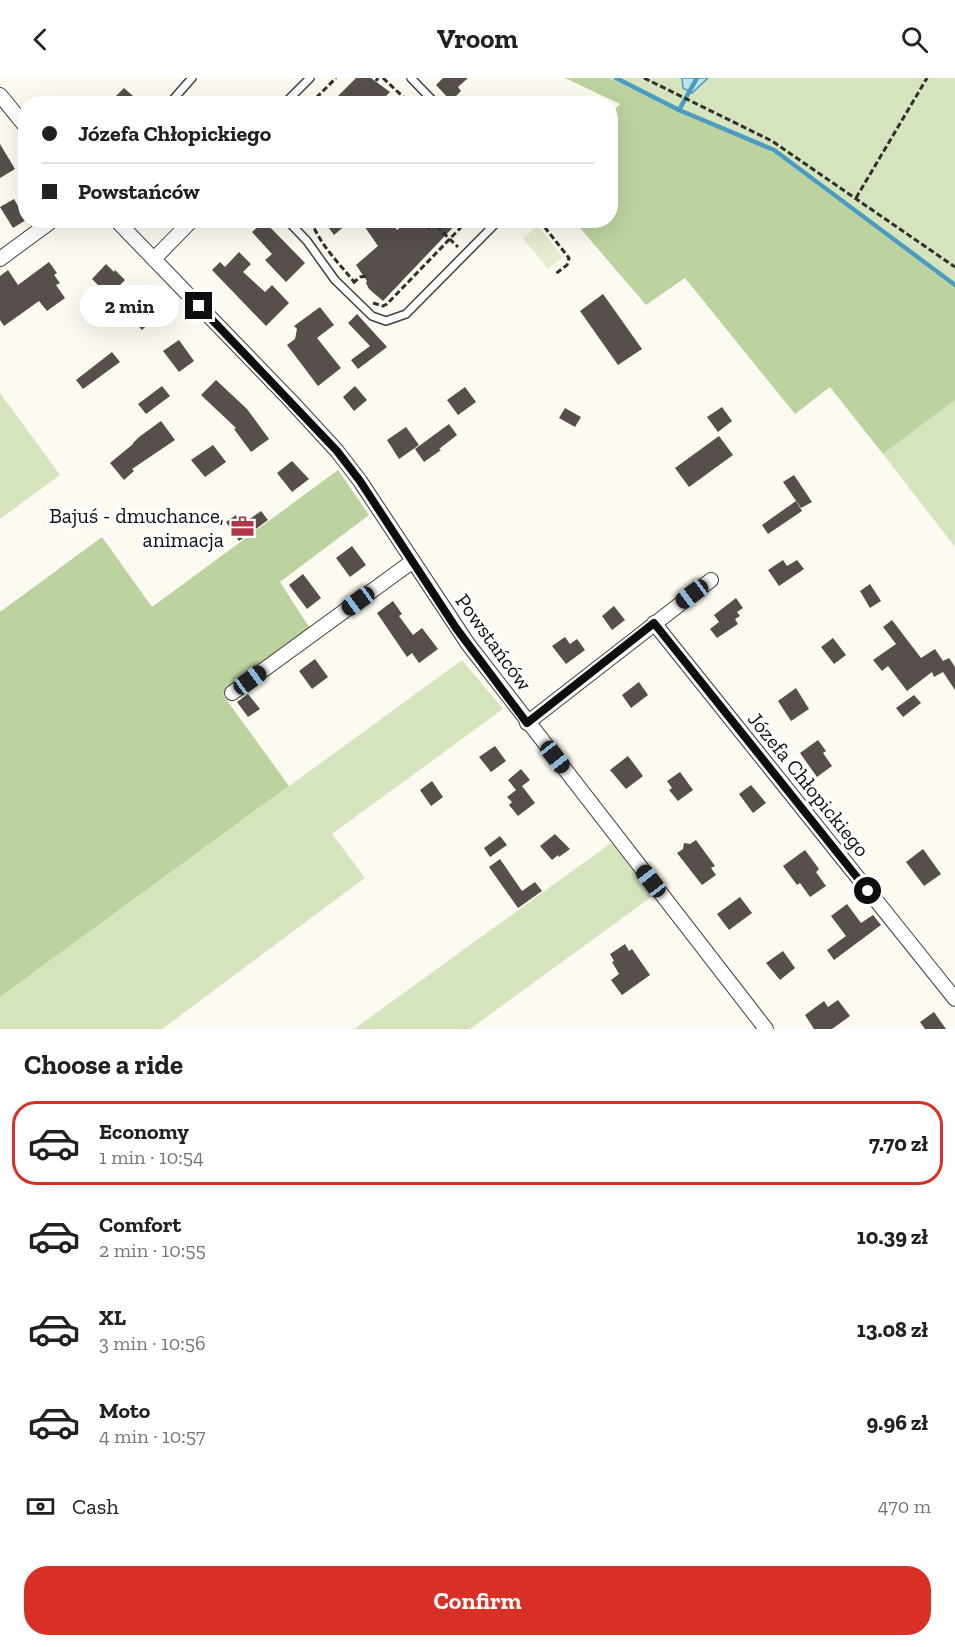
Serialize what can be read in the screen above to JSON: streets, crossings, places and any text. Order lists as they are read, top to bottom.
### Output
{
  "streets": {
    "street": ["Powstańców", "Józefa Chłopickiego"]
  },
  "places": {
    "office": ["Bajuś - dmuchance, animacja"]
  },
  "page": {
    "header": "Vroom",
    "banner": ["Józefa Chłopickiego", "Powstańców"],
    "bubble": "2 min",
    "heading": "Choose a ride",
    "list": [
      {
        "name": "Economy",
        "note": "1 min · 10:54",
        "value": "7.70 zł"
      },
      {
        "name": "Comfort",
        "note": "2 min · 10:55",
        "value": "10.39 zł"
      },
      {
        "name": "XL",
        "note": "3 min · 10:56",
        "value": "13.08 zł"
      },
      {
        "name": "Moto",
        "note": "4 min · 10:57",
        "value": "9.96 zł"
      }
    ],
    "pay": ["Cash", "470 m"],
    "buttons": "Confirm"
  }
}
